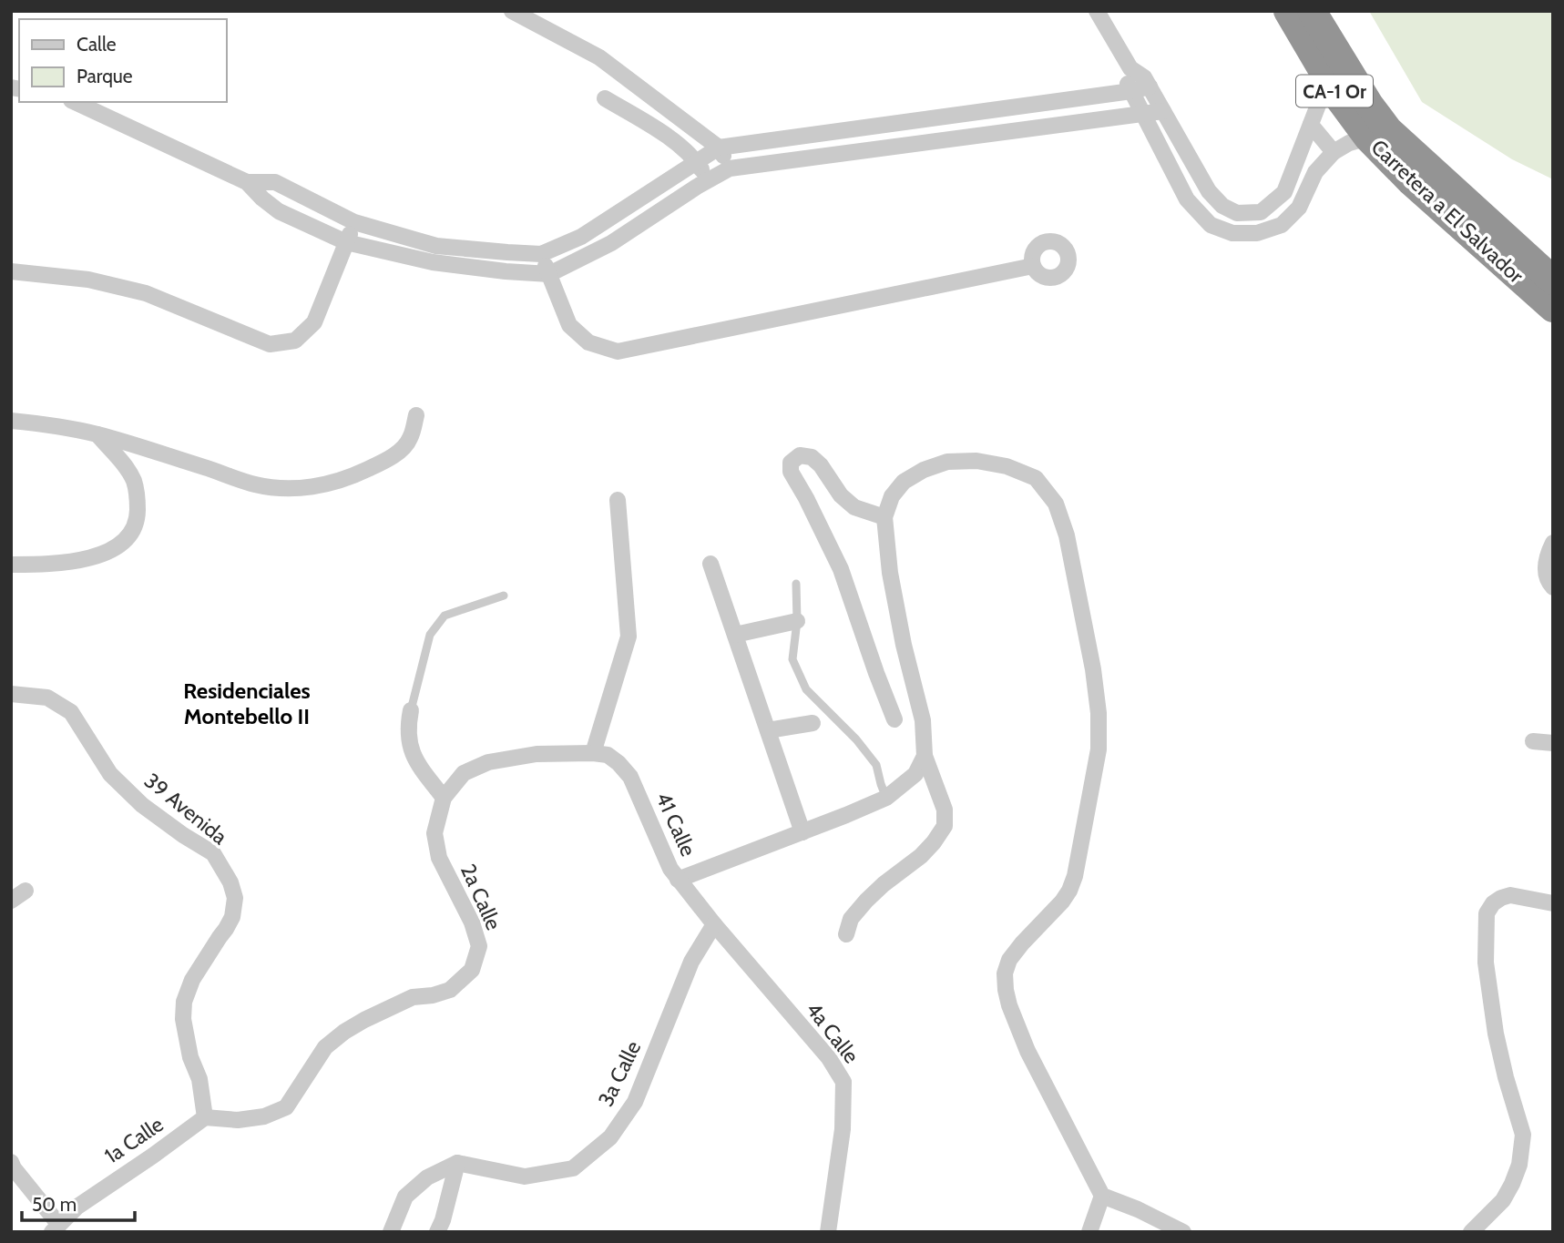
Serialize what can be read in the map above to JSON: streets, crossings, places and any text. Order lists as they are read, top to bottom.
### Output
{
  "streets": {
    "highway": ["CA-1 Or", "Carretera a El Salvador"],
    "street": [
      "39 Avenida",
      "41 Calle",
      "2a Calle",
      "4a Calle",
      "3a Calle",
      "1a Calle"
    ]
  },
  "crossings": [
    ["39 Avenida", "2a Calle"],
    ["39 Avenida", "1a Calle"],
    ["41 Calle", "2a Calle"],
    ["41 Calle", "4a Calle"],
    ["41 Calle", "3a Calle"],
    ["2a Calle", "1a Calle"],
    ["4a Calle", "3a Calle"]
  ],
  "districts": ["Residenciales Montebello II"],
  "legend": ["Calle", "Parque"],
  "scale_bar": "50 m"
}
